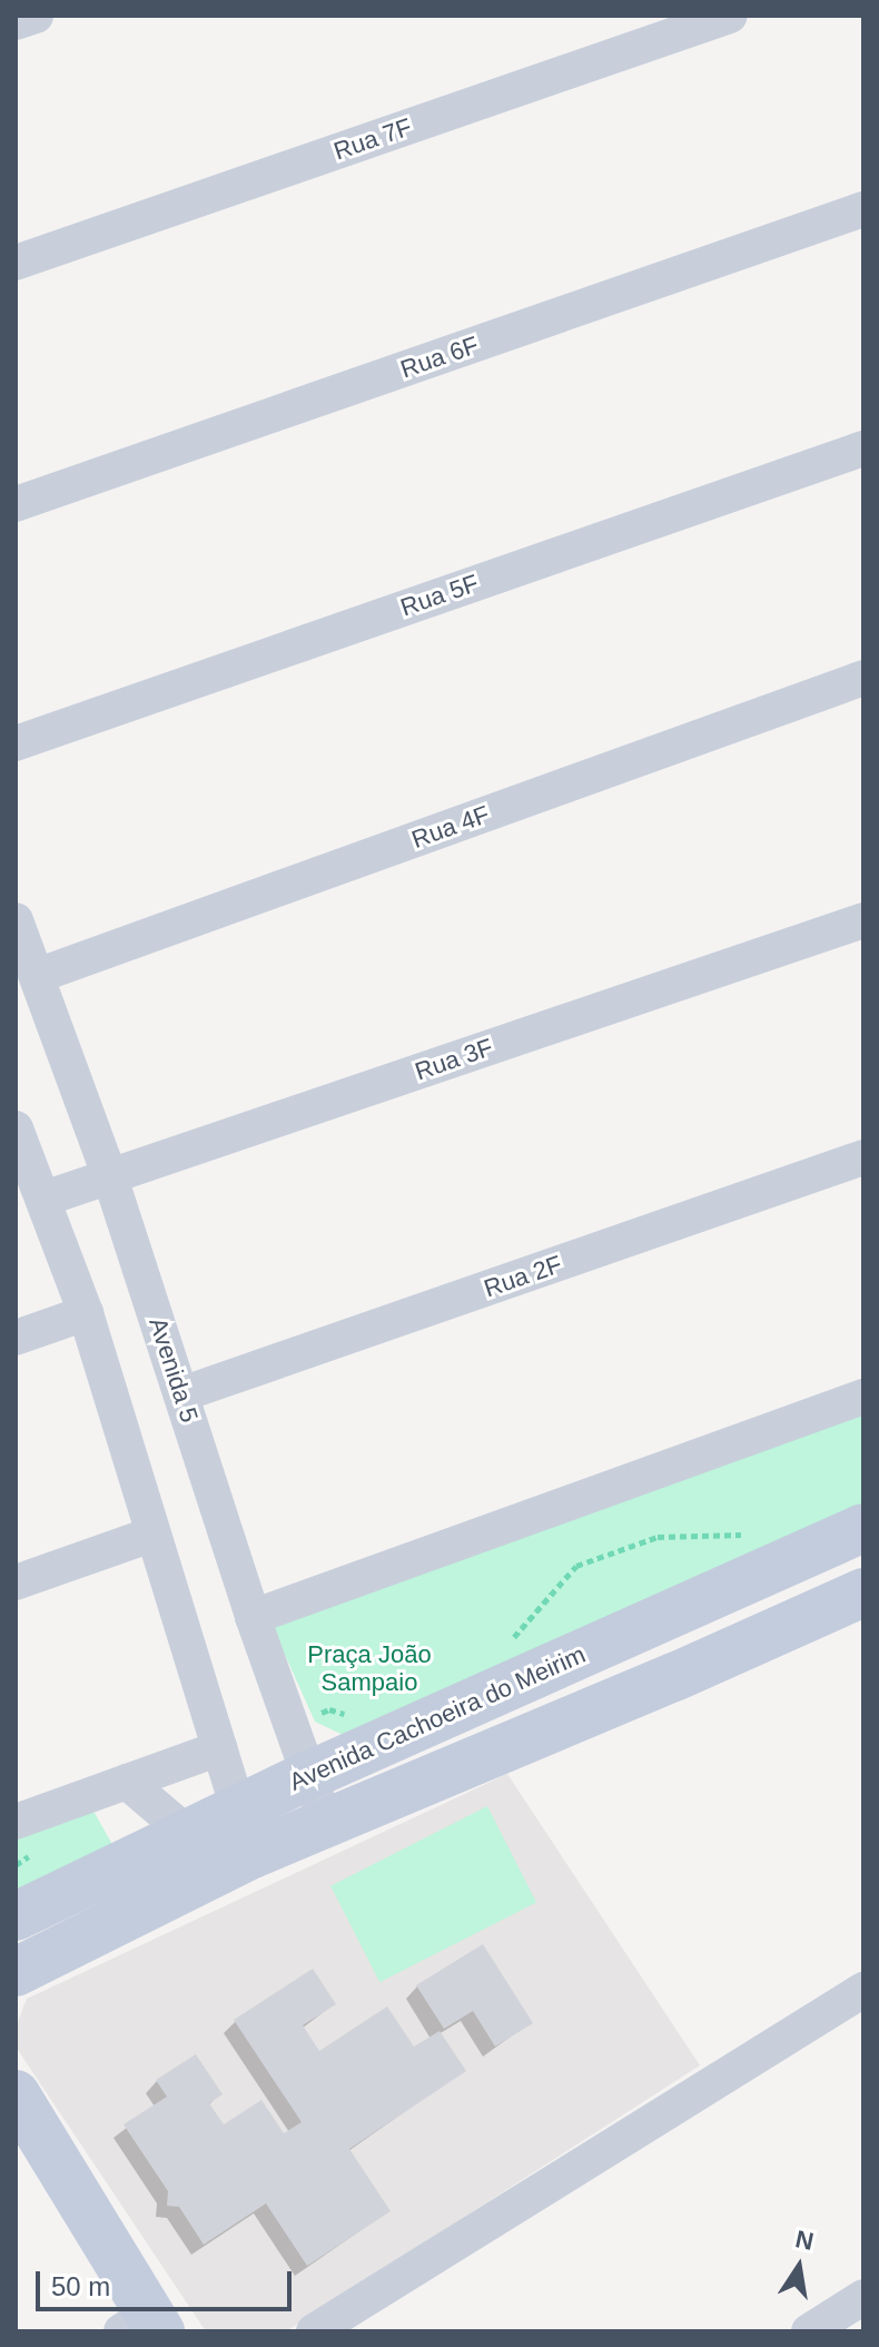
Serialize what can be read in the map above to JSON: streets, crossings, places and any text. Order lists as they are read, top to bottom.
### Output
{
  "streets": {
    "street": [
      "Rua 7F",
      "Rua 6F",
      "Rua 5F",
      "Rua 4F",
      "Rua 3F",
      "Rua 2F",
      "Avenida 5",
      "Avenida Cachoeira do Meirim"
    ]
  },
  "crossings": [
    ["Rua 4F", "Avenida 5"],
    ["Rua 3F", "Avenida 5"],
    ["Rua 2F", "Avenida 5"],
    ["Avenida 5", "Avenida Cachoeira do Meirim"]
  ],
  "parks": ["Praça João Sampaio"],
  "scale_bar": "50 m",
  "north": "top"
}
